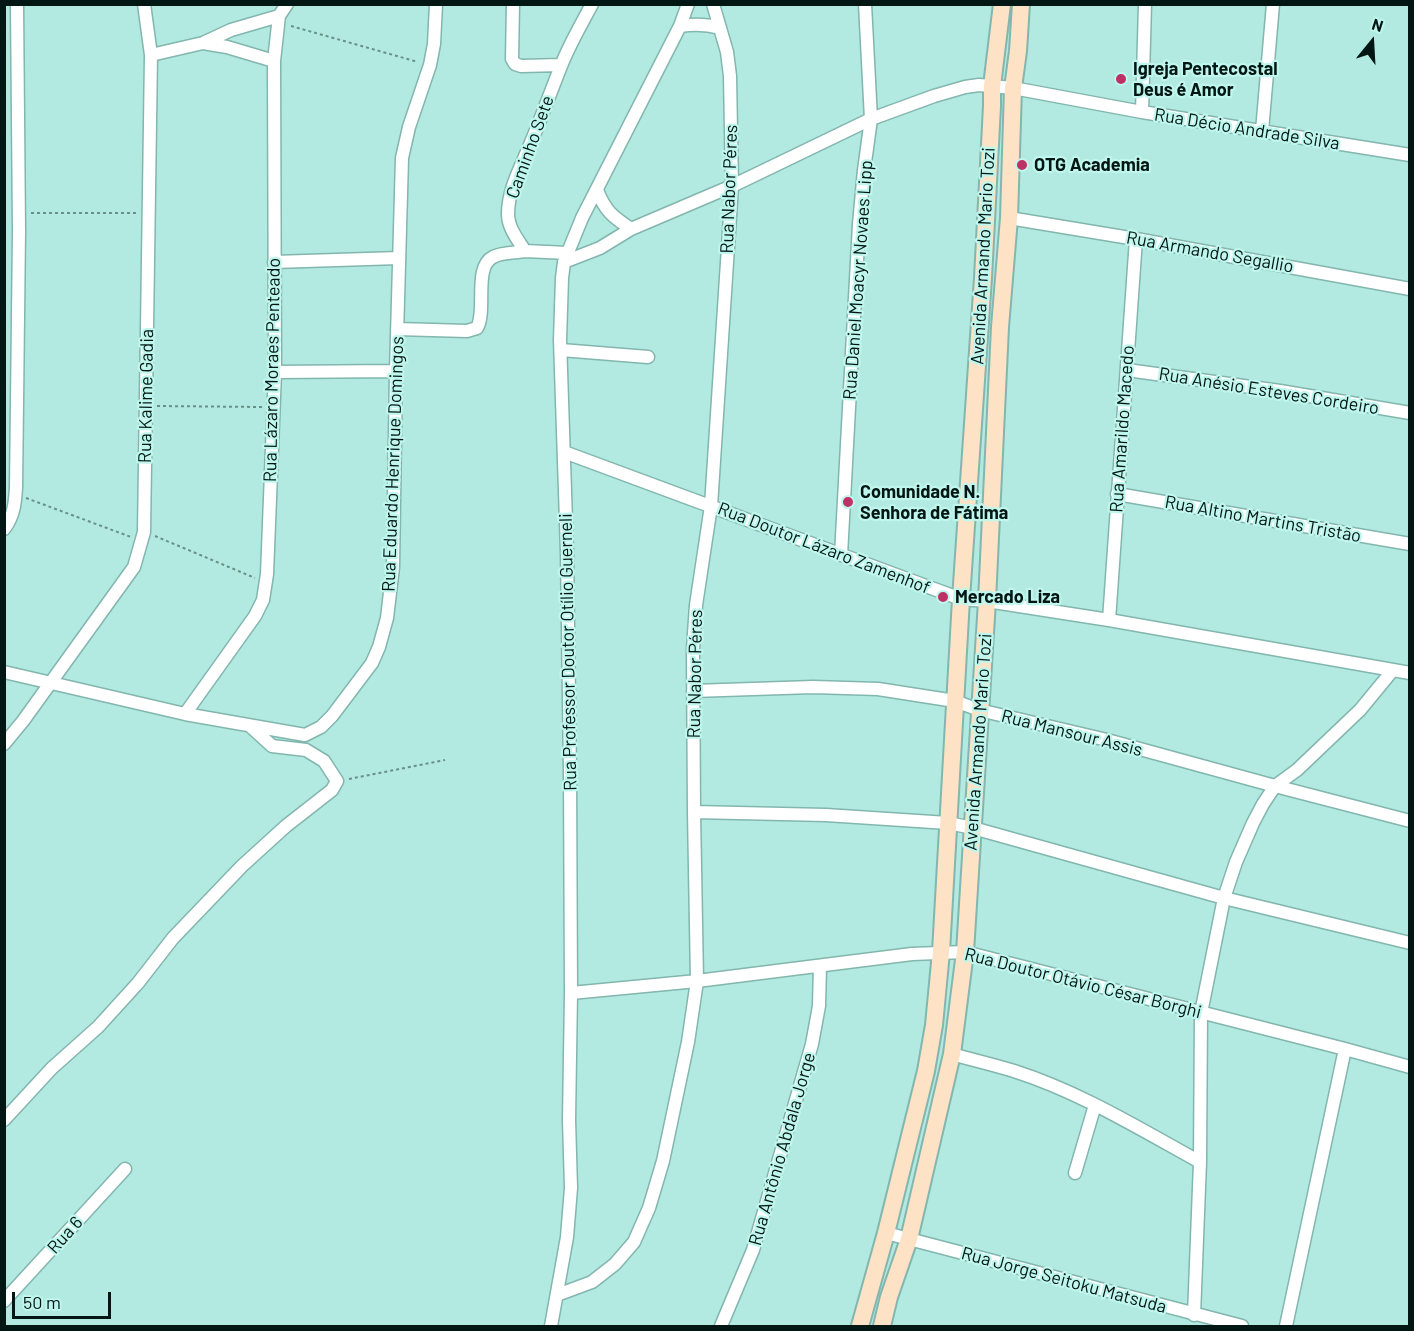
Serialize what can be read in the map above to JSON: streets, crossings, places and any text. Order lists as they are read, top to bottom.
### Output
{
  "streets": {
    "street": [
      "Rua Décio Andrade Silva",
      "Caminho Sete",
      "Rua Nabor Péres",
      "Rua Armando Segallio",
      "Avenida Armando Mario Tozi",
      "Rua Daniel Moacyr Novaes Lipp",
      "Rua Lázaro Moraes Penteado",
      "Rua Anésio Esteves Cordeiro",
      "Rua Kalime Gadia",
      "Rua Amarildo Macedo",
      "Rua Eduardo Henrique Domingos",
      "Rua Altino Martins Tristão",
      "Rua Doutor Lázaro Zamenhof",
      "Rua Professor Doutor Otílio Guerneli",
      "Rua Mansour Assis",
      "Rua Doutor Otávio César Borghi",
      "Rua Antônio Abdala Jorge",
      "Rua 6",
      "Rua Jorge Seitoku Matsuda"
    ]
  },
  "crossings": [
    ["Rua Décio Andrade Silva", "Avenida Armando Mario Tozi"],
    ["Rua Nabor Péres", "Rua Doutor Lázaro Zamenhof"],
    ["Rua Nabor Péres", "Rua Professor Doutor Otílio Guerneli"],
    ["Rua Nabor Péres", "Rua Mansour Assis"],
    ["Rua Nabor Péres", "Rua Doutor Otávio César Borghi"],
    ["Rua Armando Segallio", "Avenida Armando Mario Tozi"],
    ["Rua Armando Segallio", "Rua Amarildo Macedo"],
    ["Avenida Armando Mario Tozi", "Rua Doutor Lázaro Zamenhof"],
    ["Avenida Armando Mario Tozi", "Rua Mansour Assis"],
    ["Avenida Armando Mario Tozi", "Rua Doutor Otávio César Borghi"],
    ["Avenida Armando Mario Tozi", "Rua Jorge Seitoku Matsuda"],
    ["Rua Daniel Moacyr Novaes Lipp", "Rua Doutor Lázaro Zamenhof"],
    ["Rua Lázaro Moraes Penteado", "Rua Eduardo Henrique Domingos"],
    ["Rua Anésio Esteves Cordeiro", "Rua Amarildo Macedo"],
    ["Rua Kalime Gadia", "Rua Eduardo Henrique Domingos"],
    ["Rua Amarildo Macedo", "Rua Altino Martins Tristão"],
    ["Rua Amarildo Macedo", "Rua Doutor Lázaro Zamenhof"],
    ["Rua Doutor Lázaro Zamenhof", "Rua Professor Doutor Otílio Guerneli"],
    ["Rua Professor Doutor Otílio Guerneli", "Rua Doutor Otávio César Borghi"],
    ["Rua Doutor Otávio César Borghi", "Rua Antônio Abdala Jorge"]
  ],
  "places": [
    "Igreja Pentecostal Deus é Amor",
    "OTG Academia",
    "Comunidade N. Senhora de Fátima",
    "Mercado Liza"
  ],
  "scale_bar": "50 m",
  "north": "top"
}
